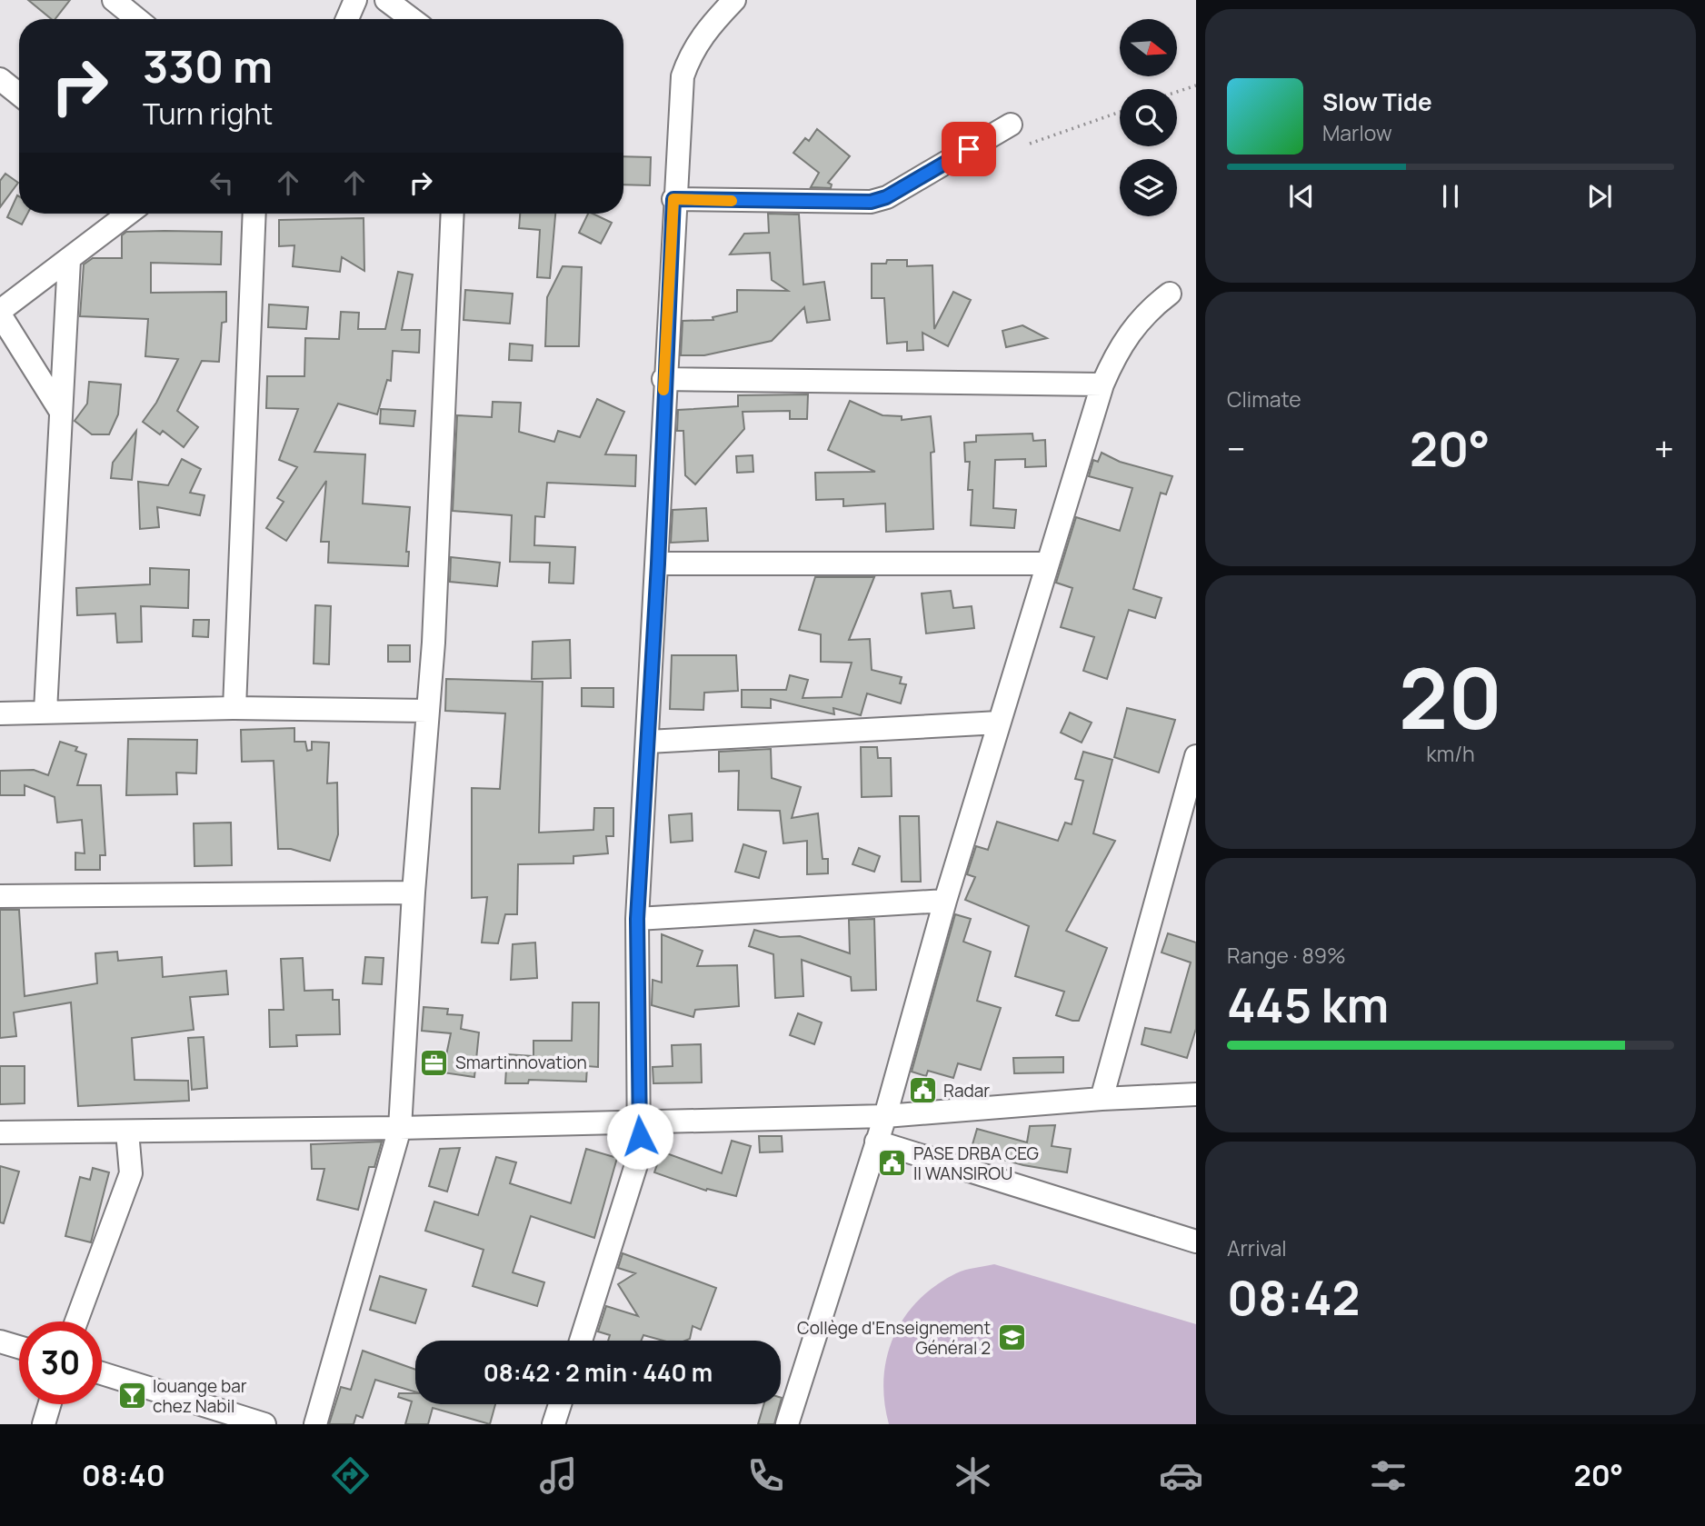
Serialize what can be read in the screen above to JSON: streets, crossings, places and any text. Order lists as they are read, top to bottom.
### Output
{
  "places": {
    "office": ["Smartinnovation"],
    "public building": ["Radar", "PASE DRBA CEG II WANSIROU"],
    "school or university": ["Collège d'Enseignement Général 2"],
    "bar": ["louange bar chez Nabil"]
  },
  "north": "right",
  "page": {
    "turn": ["330 m", "Turn right"],
    "song": ["Slow Tide", "Marlow"],
    "tile": [
      "Climate",
      ["20", "km/h"],
      ["Range · 89%", "445 km"],
      ["Arrival", "08:42"]
    ],
    "heat": ["−", "20°", "+"],
    "limit": "30",
    "trip": "08:42 · 2 min · 440 m",
    "tabs": ["08:40", "20°"]
  }
}
